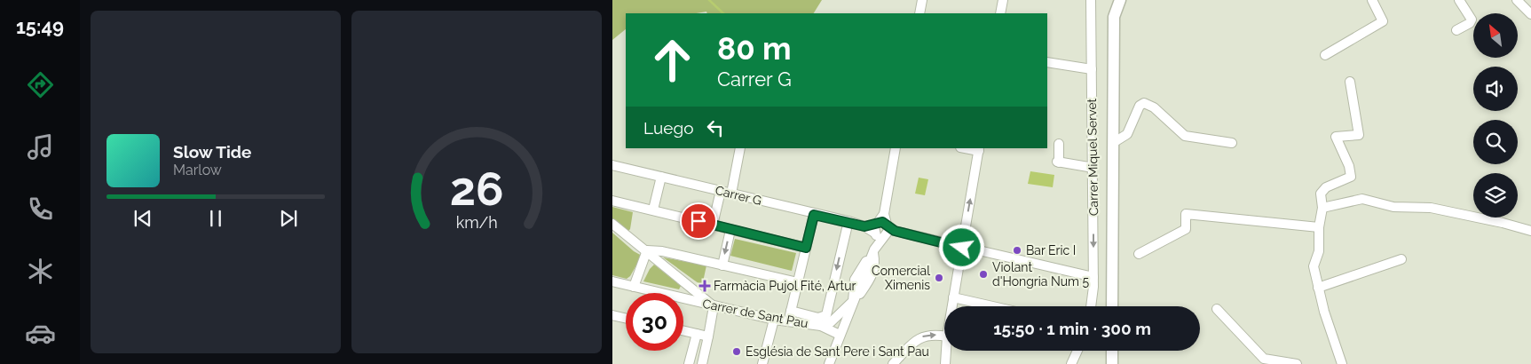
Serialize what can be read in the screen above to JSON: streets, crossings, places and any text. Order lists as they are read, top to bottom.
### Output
{
  "streets": {
    "street": ["Carrer Miquel Servet", "Carrer G", "Carrer de Sant Pau"]
  },
  "one_way": ["Carrer Miquel Servet"],
  "places": {
    "other": [
      "Bar Eric I",
      "Violant d'Hongria Num 5",
      "Comercial Ximenis",
      "Església de Sant Pere i Sant Pau"
    ],
    "health": ["Farmàcia Pujol Fité, Artur"]
  },
  "north": "top left",
  "page": {
    "tabs": "15:49",
    "turn": ["80 m", "Carrer G"],
    "then": "Luego",
    "song": ["Slow Tide", "Marlow"],
    "limit": "30",
    "trip": "15:50 · 1 min · 300 m",
    "gauge": ["26", "km/h"]
  }
}
